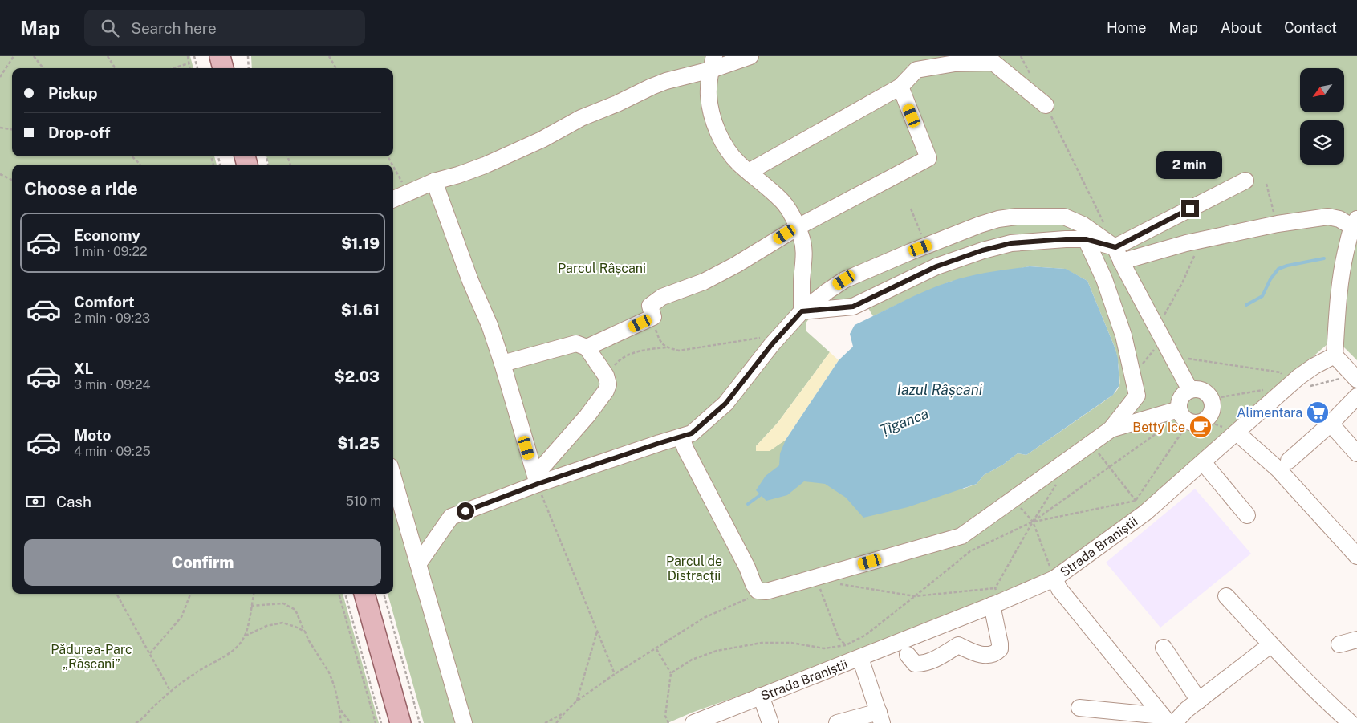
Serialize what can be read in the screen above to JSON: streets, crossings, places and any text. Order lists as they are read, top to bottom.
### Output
{
  "streets": {
    "street": ["Strada Braniștii"]
  },
  "water": ["Iazul Râșcani", "Țîganca"],
  "parks": ["Parcul Râșcani", "Parcul de Distracții", "Pădurea-Parc „Râșcani”"],
  "places": {
    "supermarket": ["Alimentara"],
    "cafe": ["Betty Ice"]
  },
  "north": "bottom left",
  "page": {
    "header": "Map",
    "search": "Search here",
    "nav": [
      "Home",
      "Map",
      "About",
      "Contact"
    ],
    "banner": ["Pickup", "Drop-off"],
    "bubble": "2 min",
    "heading": "Choose a ride",
    "list": [
      {
        "name": "Economy",
        "note": "1 min · 09:22",
        "value": "$1.19"
      },
      {
        "name": "Comfort",
        "note": "2 min · 09:23",
        "value": "$1.61"
      },
      {
        "name": "XL",
        "note": "3 min · 09:24",
        "value": "$2.03"
      },
      {
        "name": "Moto",
        "note": "4 min · 09:25",
        "value": "$1.25"
      }
    ],
    "pay": ["Cash", "510 m"],
    "buttons": "Confirm"
  }
}
